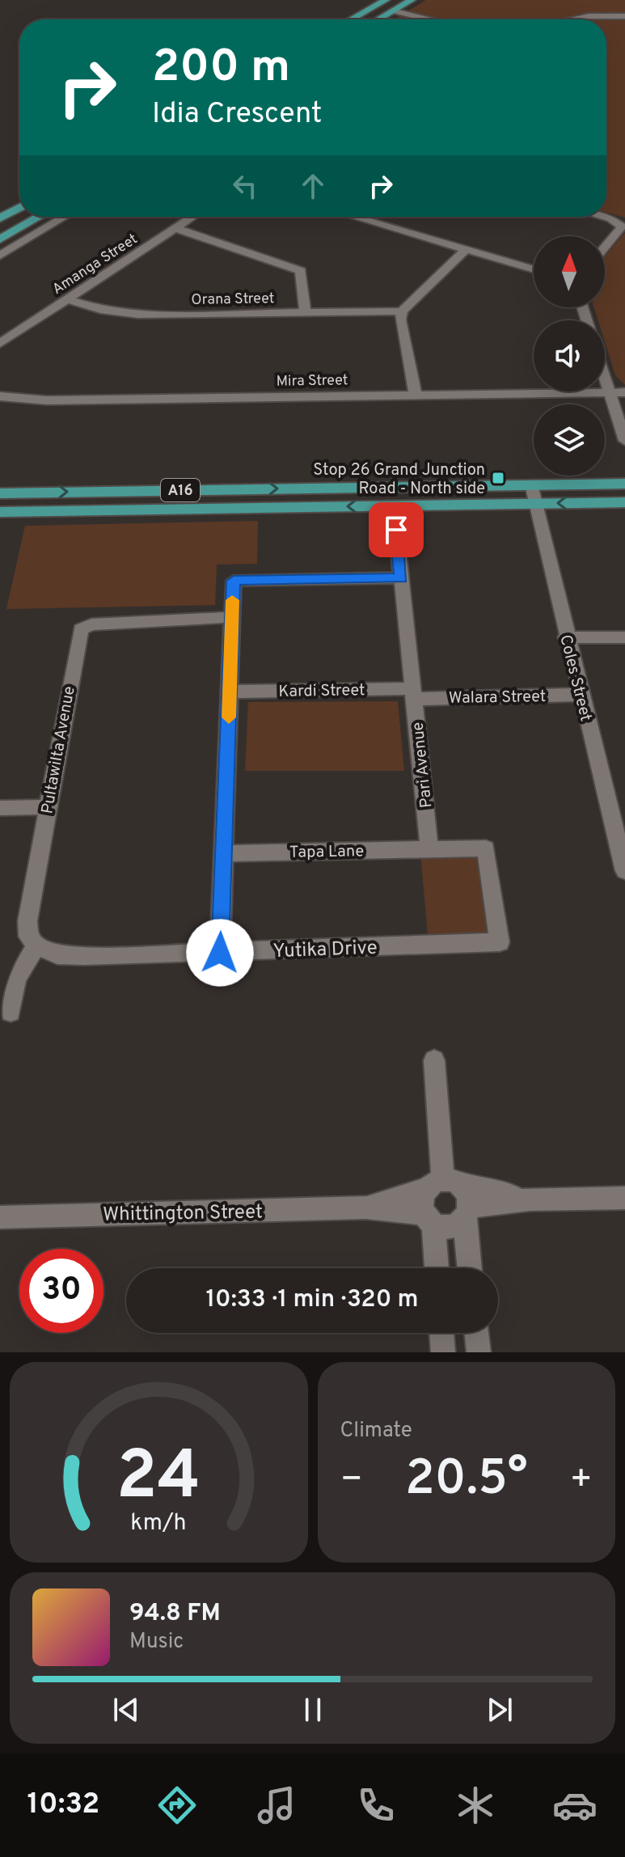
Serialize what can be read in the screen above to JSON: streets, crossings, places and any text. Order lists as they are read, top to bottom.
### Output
{
  "streets": {
    "highway": ["A16"],
    "street": [
      "Amanga Street",
      "Orana Street",
      "Mira Street",
      "Coles Street",
      "Kardi Street",
      "Walara Street",
      "Pultawilta Avenue",
      "Pari Avenue",
      "Tapa Lane",
      "Yutika Drive",
      "Whittington Street"
    ]
  },
  "crossings": [
    ["Amanga Street", "Orana Street"],
    ["A16", "Coles Street"],
    ["Coles Street", "Walara Street"],
    ["Kardi Street", "Walara Street"],
    ["Kardi Street", "Pari Avenue"],
    ["Walara Street", "Pari Avenue"],
    ["Pultawilta Avenue", "Yutika Drive"],
    ["Pari Avenue", "Tapa Lane"],
    ["Pari Avenue", "Yutika Drive"],
    ["Tapa Lane", "Yutika Drive"]
  ],
  "places": {
    "transit": ["Stop 26 Grand Junction Road - North side"]
  },
  "north": "top",
  "page": {
    "turn": ["200 m", "Idia Crescent"],
    "limit": "30",
    "trip": "10:33 · 1 min · 320 m",
    "tile": "Climate",
    "heat": ["−", "20.5°", "+"],
    "song": ["94.8 FM", "Music"],
    "tabs": "10:32",
    "gauge": ["24", "km/h"]
  }
}
